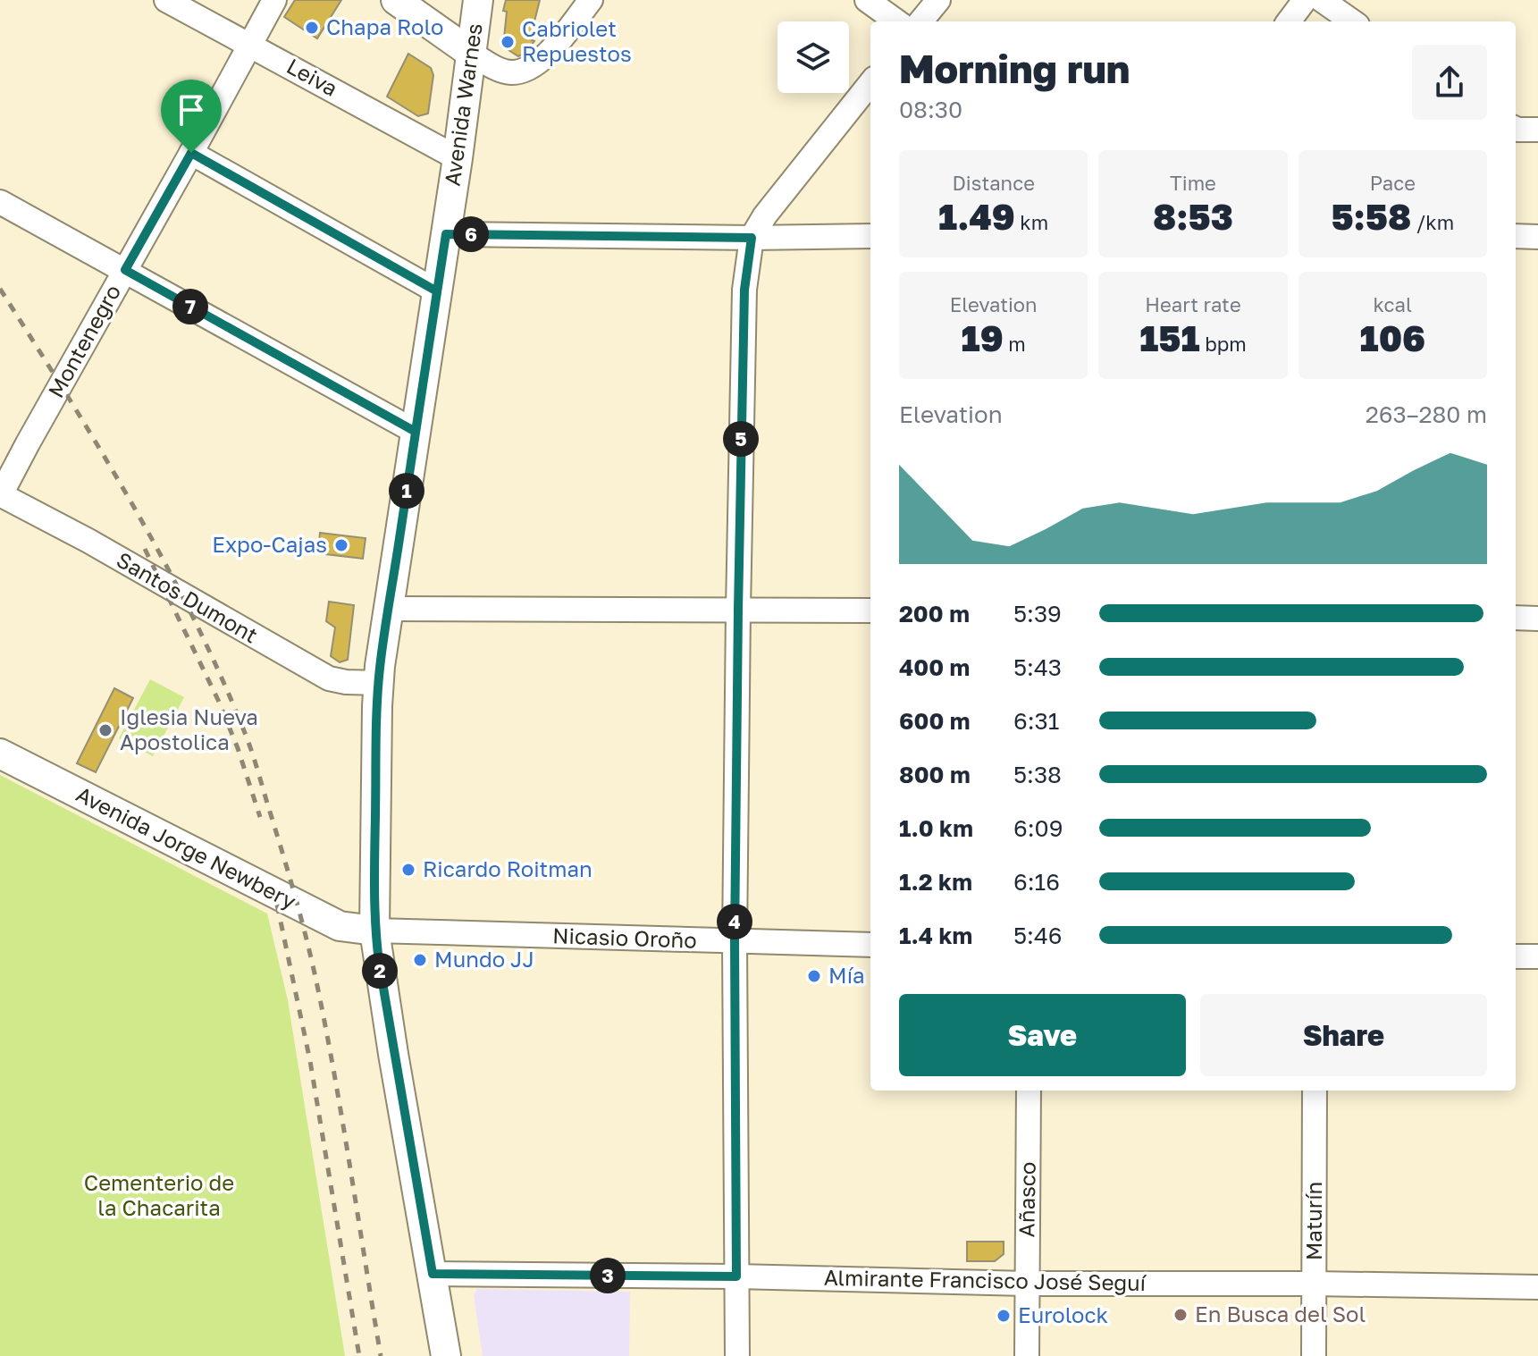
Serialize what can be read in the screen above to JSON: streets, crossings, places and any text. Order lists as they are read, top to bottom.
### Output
{
  "streets": {
    "main road": ["Avenida Warnes", "Avenida Jorge Newbery"],
    "street": [
      "Leiva",
      "Montenegro",
      "Santos Dumont",
      "Nicasio Oroño",
      "Añasco",
      "Maturín",
      "Almirante Francisco José Seguí"
    ]
  },
  "crossings": [
    ["Leiva", "Avenida Warnes"],
    ["Leiva", "Montenegro"],
    ["Avenida Warnes", "Santos Dumont"],
    ["Avenida Warnes", "Avenida Jorge Newbery"],
    ["Avenida Warnes", "Nicasio Oroño"],
    ["Avenida Warnes", "Almirante Francisco José Seguí"],
    ["Montenegro", "Santos Dumont"],
    ["Avenida Jorge Newbery", "Nicasio Oroño"],
    ["Añasco", "Almirante Francisco José Seguí"],
    ["Maturín", "Almirante Francisco José Seguí"]
  ],
  "parks": ["Cementerio de la Chacarita"],
  "places": [
    "Chapa Rolo",
    "Cabriolet Repuestos",
    "Expo-Cajas",
    "Iglesia Nueva Apostolica",
    "Ricardo Roitman",
    "Mundo JJ",
    "Mía",
    "En Busca del Sol",
    "Eurolock"
  ],
  "page": {
    "heading": ["Morning run", "08:30"],
    "stats": [
      ["Distance", "1.49 km"],
      ["Time", "8:53"],
      ["Pace", "5:58 /km"],
      ["Elevation", "19 m"],
      ["Heart rate", "151 bpm"],
      ["kcal", "106"]
    ],
    "pins": [
      "6",
      "7",
      "5",
      "1",
      "4",
      "2",
      "3"
    ],
    "chart": ["Elevation", "263–280 m"],
    "list": [
      {
        "name": "200 m",
        "note": "5:39"
      },
      {
        "name": "400 m",
        "note": "5:43"
      },
      {
        "name": "600 m",
        "note": "6:31"
      },
      {
        "name": "800 m",
        "note": "5:38"
      },
      {
        "name": "1.0 km",
        "note": "6:09"
      },
      {
        "name": "1.2 km",
        "note": "6:16"
      },
      {
        "name": "1.4 km",
        "note": "5:46"
      }
    ],
    "buttons": ["Save", "Share"]
  }
}
